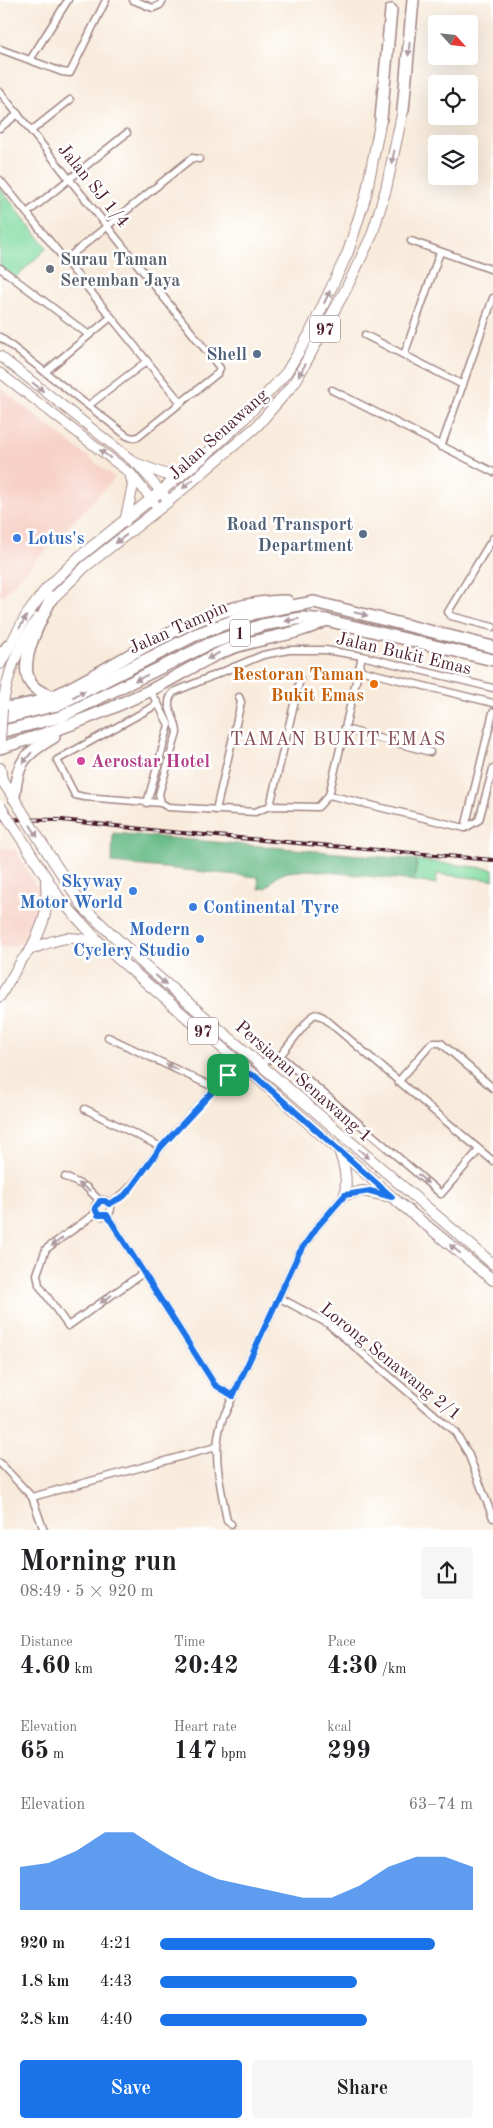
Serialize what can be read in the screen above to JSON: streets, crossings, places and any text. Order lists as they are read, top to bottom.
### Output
{
  "streets": {
    "highway": ["Jalan Tampin", "1"],
    "main road": ["97", "Jalan Senawang", "Persiaran Senawang 1"],
    "street": ["Jalan SJ 1/4", "Jalan Bukit Emas", "Lorong Senawang 2/1"]
  },
  "crossings": [
    ["97", "Jalan Senawang"],
    ["97", "Jalan Tampin"],
    ["Jalan Senawang", "Jalan Tampin"]
  ],
  "districts": ["TAMAN BUKIT EMAS"],
  "places": [
    "Surau Taman Seremban Jaya",
    "Shell",
    "Road Transport Department",
    "Lotus's",
    "Restoran Taman Bukit Emas",
    "Aerostar Hotel",
    "Skyway Motor World",
    "Continental Tyre",
    "Modern Cyclery Studio"
  ],
  "north": "bottom right",
  "page": {
    "heading": ["Morning run", "08:49 · 5 × 920 m"],
    "stats": [
      ["Distance", "4.60 km"],
      ["Time", "20:42"],
      ["Pace", "4:30 /km"],
      ["Elevation", "65 m"],
      ["Heart rate", "147 bpm"],
      ["kcal", "299"]
    ],
    "chart": ["Elevation", "63–74 m"],
    "list": [
      {
        "name": "920 m",
        "note": "4:21"
      },
      {
        "name": "1.8 km",
        "note": "4:43"
      },
      {
        "name": "2.8 km",
        "note": "4:40"
      }
    ],
    "buttons": ["Save", "Share"]
  }
}
